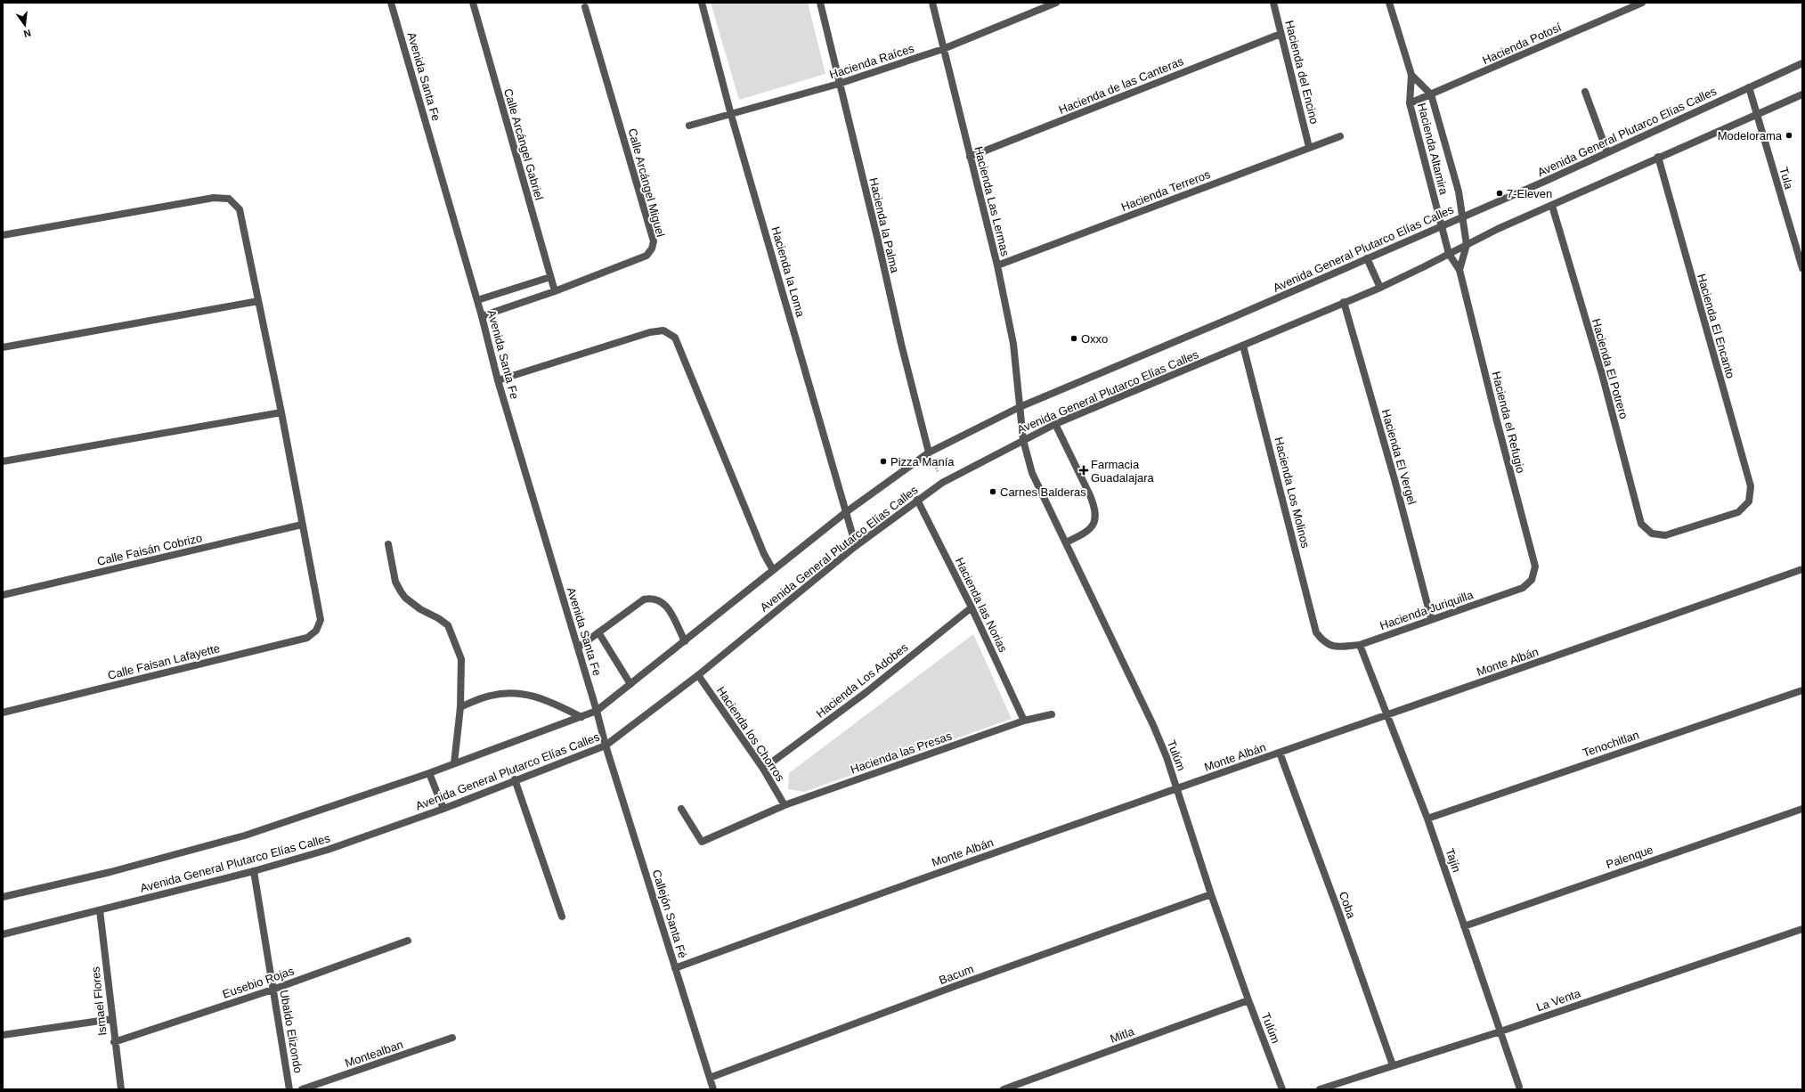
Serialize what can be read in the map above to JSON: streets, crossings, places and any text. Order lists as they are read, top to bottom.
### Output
{
  "streets": {
    "street": [
      "Hacienda Potosí",
      "Hacienda Raíces",
      "Hacienda del Encino",
      "Avenida Santa Fe",
      "Hacienda de las Canteras",
      "Avenida General Plutarco Elías Calles",
      "Calle Arcángel Gabriel",
      "Hacienda Altamira",
      "Tula",
      "Calle Arcángel Miguel",
      "Hacienda Terreros",
      "Hacienda Las Lermas",
      "Hacienda la Palma",
      "Hacienda la Loma",
      "Hacienda El Encanto",
      "Hacienda El Potrero",
      "Hacienda el Refugio",
      "Hacienda El Vergel",
      "Hacienda Los Molinos",
      "Calle Faisán Cobrizo",
      "Hacienda las Norias",
      "Hacienda Juriquilla",
      "Calle Faisan Lafayette",
      "Monte Albán",
      "Hacienda Los Adobes",
      "Hacienda los Chorros",
      "Tenochitlan",
      "Hacienda las Presas",
      "Tulúm",
      "Palenque",
      "Tajín",
      "Coba",
      "Callejón Santa Fé",
      "Bacum",
      "Eusebio Rojas",
      "La Venta",
      "Ismael Flores",
      "Ubaldo Elizondo",
      "Mitla",
      "Montealban"
    ]
  },
  "crossings": [
    ["Hacienda Potosí", "Hacienda Altamira"],
    ["Hacienda Raíces", "Hacienda Las Lermas"],
    ["Hacienda Raíces", "Hacienda la Palma"],
    ["Hacienda Raíces", "Hacienda la Loma"],
    ["Hacienda del Encino", "Hacienda de las Canteras"],
    ["Hacienda del Encino", "Hacienda Terreros"],
    ["Avenida Santa Fe", "Avenida General Plutarco Elías Calles"],
    ["Avenida Santa Fe", "Calle Arcángel Miguel"],
    ["Avenida Santa Fe", "Callejón Santa Fé"],
    ["Hacienda de las Canteras", "Hacienda Las Lermas"],
    ["Avenida General Plutarco Elías Calles", "Hacienda Altamira"],
    ["Avenida General Plutarco Elías Calles", "Tula"],
    ["Avenida General Plutarco Elías Calles", "Hacienda Las Lermas"],
    ["Avenida General Plutarco Elías Calles", "Hacienda la Palma"],
    ["Avenida General Plutarco Elías Calles", "Hacienda la Loma"],
    ["Avenida General Plutarco Elías Calles", "Hacienda El Encanto"],
    ["Avenida General Plutarco Elías Calles", "Hacienda El Potrero"],
    ["Avenida General Plutarco Elías Calles", "Hacienda el Refugio"],
    ["Avenida General Plutarco Elías Calles", "Hacienda El Vergel"],
    ["Avenida General Plutarco Elías Calles", "Hacienda Los Molinos"],
    ["Avenida General Plutarco Elías Calles", "Hacienda las Norias"],
    ["Avenida General Plutarco Elías Calles", "Hacienda los Chorros"],
    ["Avenida General Plutarco Elías Calles", "Tulúm"],
    ["Avenida General Plutarco Elías Calles", "Callejón Santa Fé"],
    ["Avenida General Plutarco Elías Calles", "Ismael Flores"],
    ["Avenida General Plutarco Elías Calles", "Ubaldo Elizondo"],
    ["Calle Arcángel Gabriel", "Calle Arcángel Miguel"],
    ["Hacienda Altamira", "Hacienda el Refugio"],
    ["Hacienda Terreros", "Hacienda Las Lermas"],
    ["Hacienda Las Lermas", "Tulúm"],
    ["Hacienda El Encanto", "Hacienda El Potrero"],
    ["Hacienda el Refugio", "Hacienda Juriquilla"],
    ["Hacienda El Vergel", "Hacienda Juriquilla"],
    ["Hacienda Los Molinos", "Hacienda Juriquilla"],
    ["Calle Faisán Cobrizo", "Calle Faisan Lafayette"],
    ["Hacienda las Norias", "Hacienda Los Adobes"],
    ["Hacienda las Norias", "Hacienda las Presas"],
    ["Hacienda Juriquilla", "Tajín"],
    ["Monte Albán", "Tulúm"],
    ["Monte Albán", "Tajín"],
    ["Monte Albán", "Coba"],
    ["Monte Albán", "Callejón Santa Fé"],
    ["Hacienda Los Adobes", "Hacienda los Chorros"],
    ["Hacienda los Chorros", "Hacienda las Presas"],
    ["Tenochitlan", "Tajín"],
    ["Tulúm", "Bacum"],
    ["Tulúm", "Mitla"],
    ["Palenque", "Tajín"],
    ["Tajín", "La Venta"],
    ["Coba", "La Venta"],
    ["Callejón Santa Fé", "Bacum"],
    ["Eusebio Rojas", "Ismael Flores"],
    ["Eusebio Rojas", "Ubaldo Elizondo"]
  ],
  "places": {
    "other": [
      "Modelorama",
      "7-Eleven",
      "Oxxo",
      "Pizza Manía",
      "Carnes Balderas"
    ],
    "health": ["Farmacia Guadalajara"]
  },
  "north": "bottom"
}
